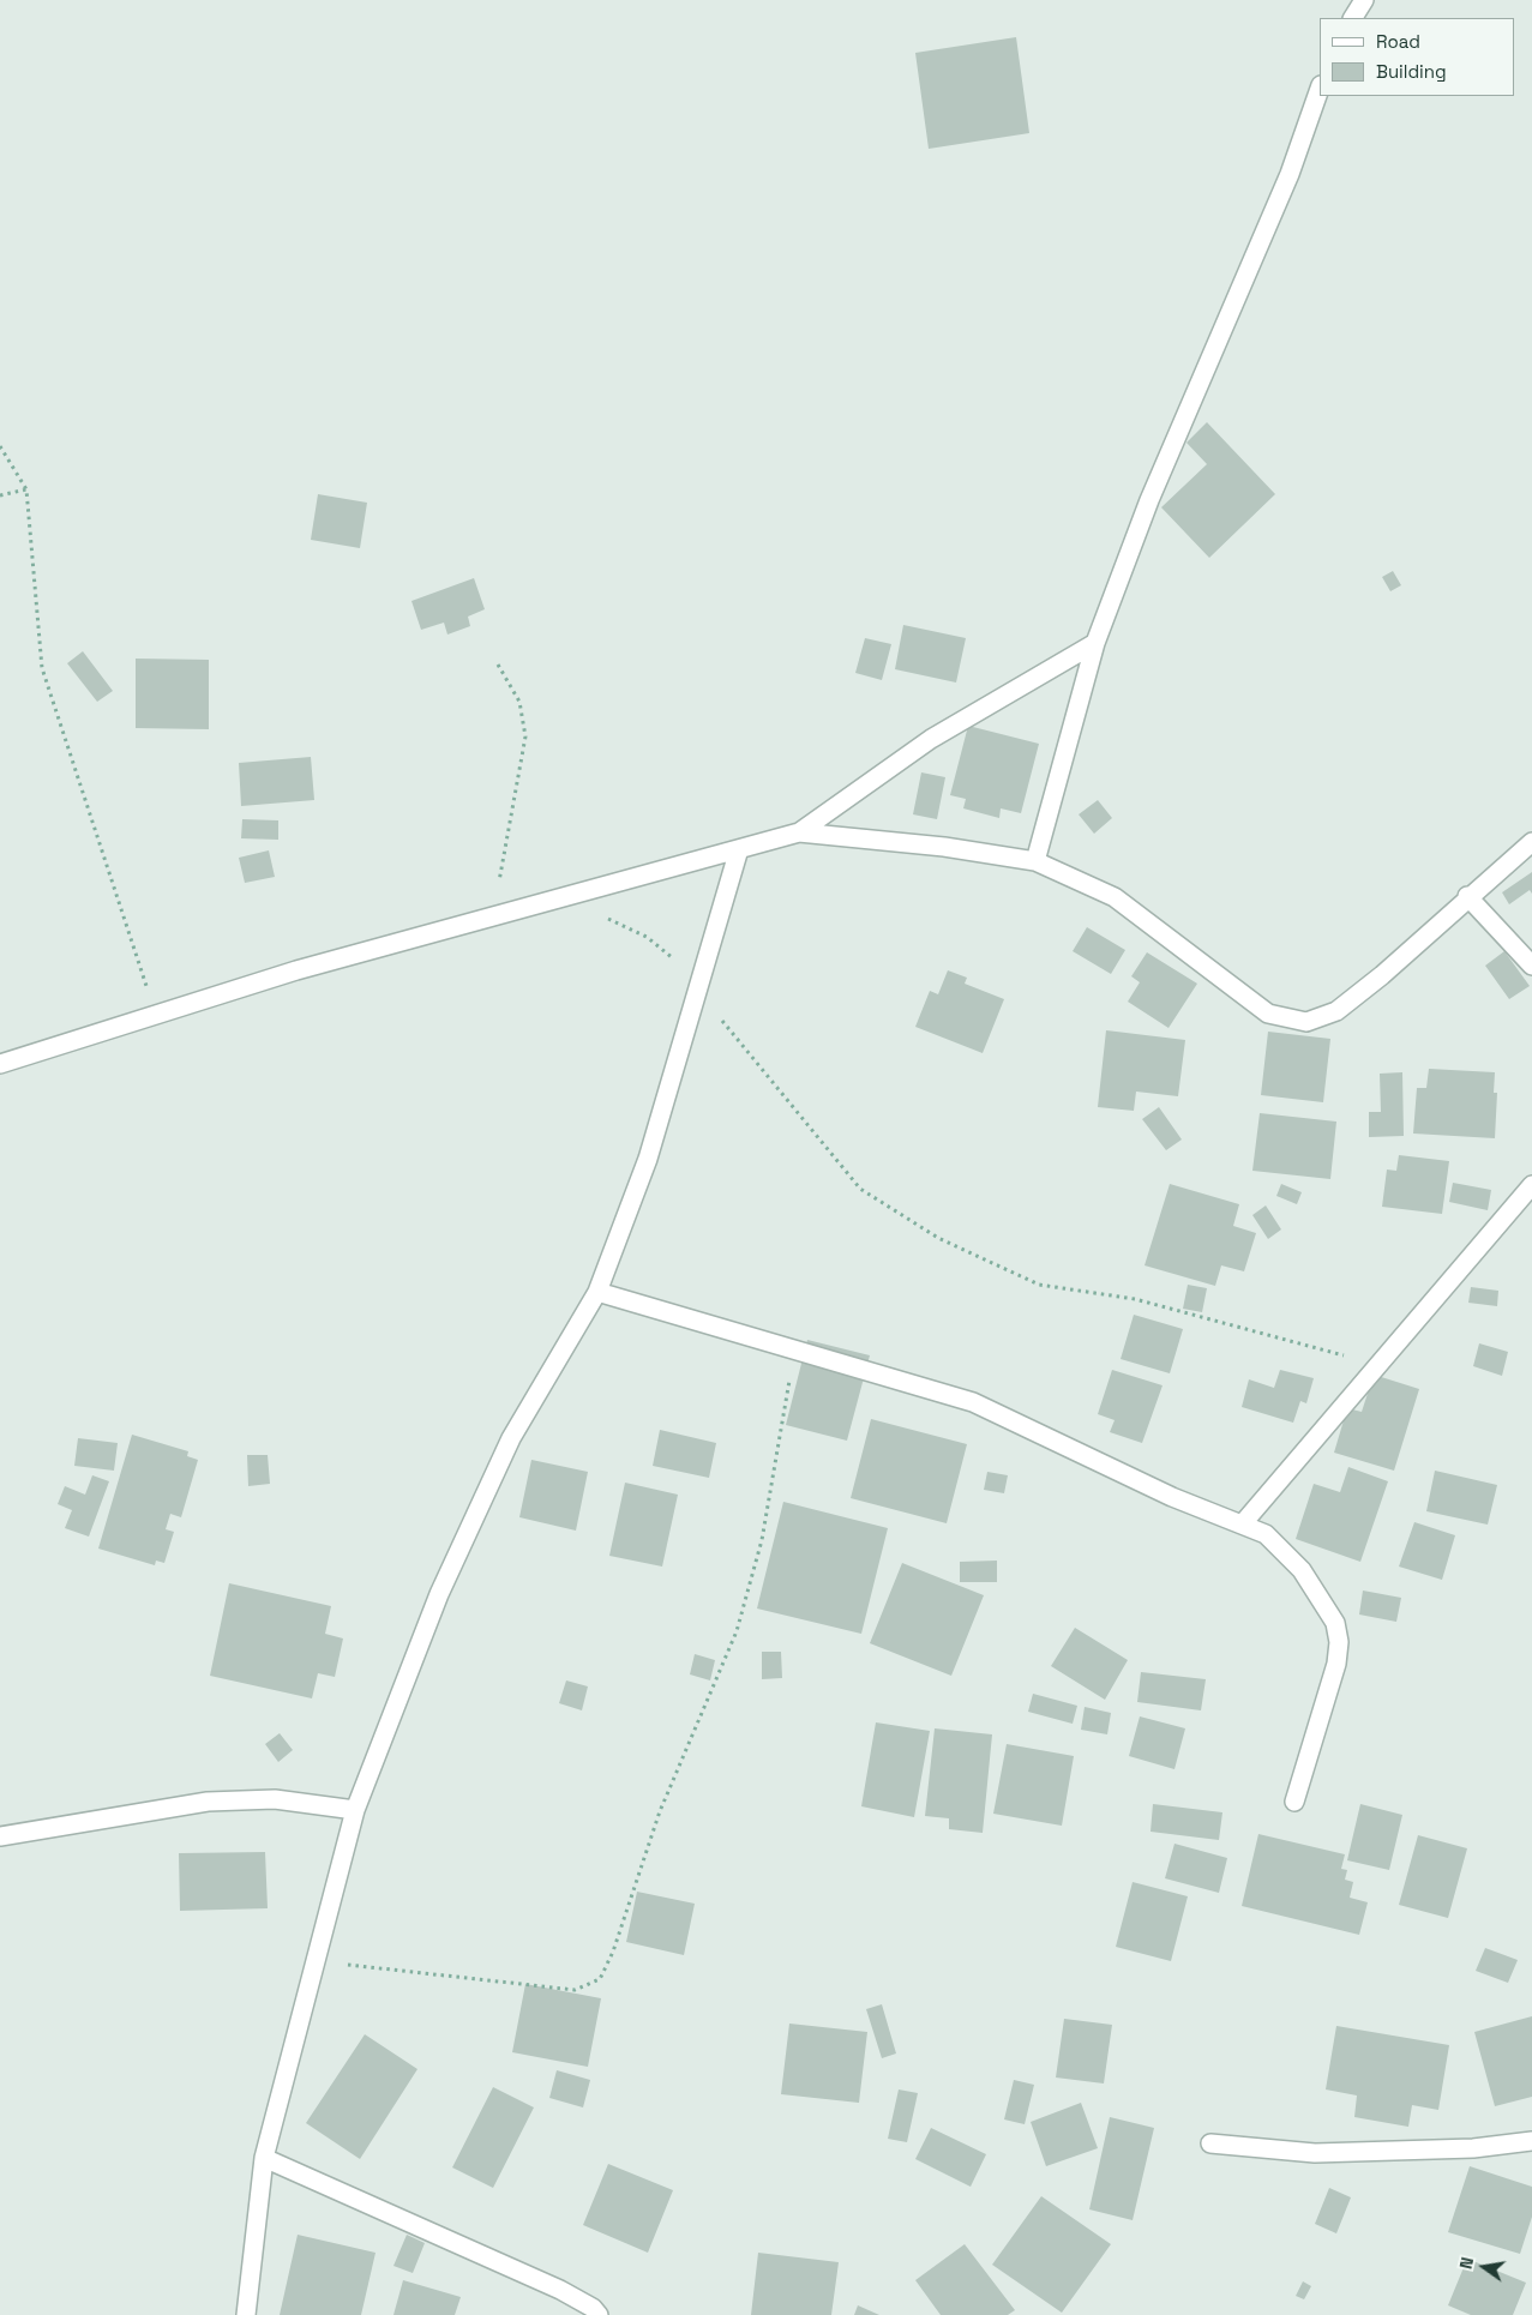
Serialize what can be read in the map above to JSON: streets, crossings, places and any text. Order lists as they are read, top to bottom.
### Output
{
  "legend": ["Road", "Building"],
  "north": "left"
}
